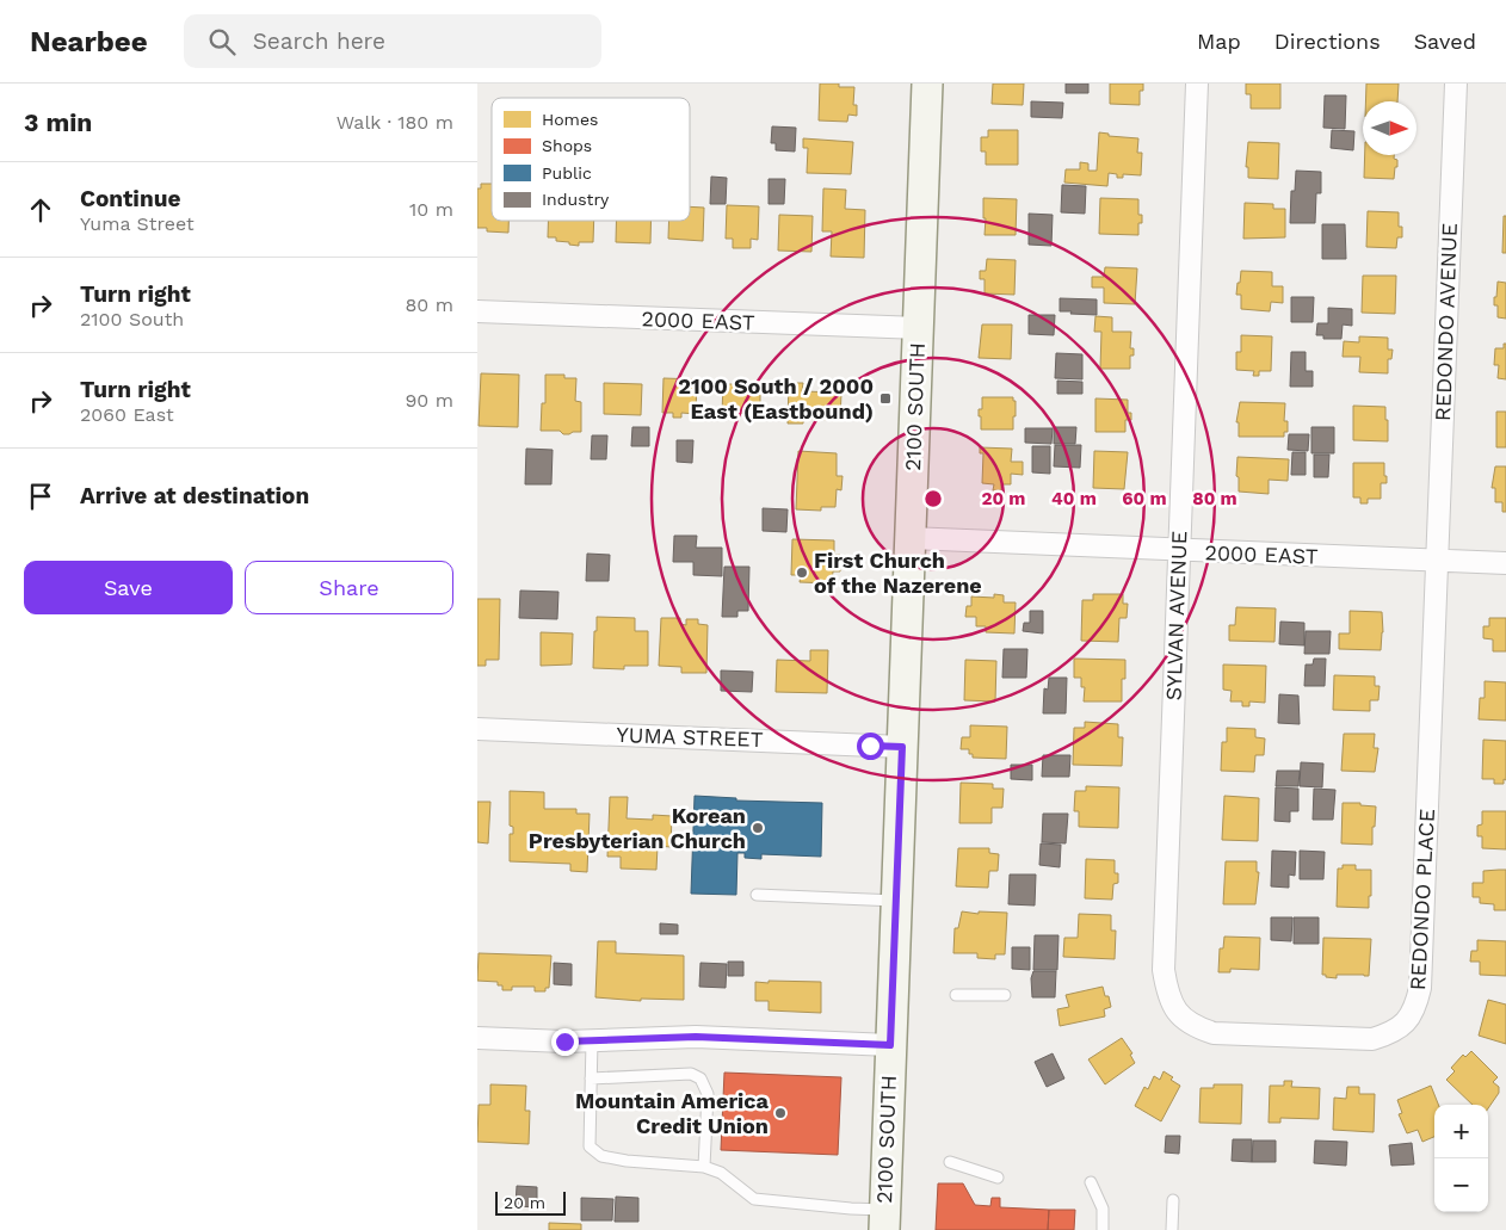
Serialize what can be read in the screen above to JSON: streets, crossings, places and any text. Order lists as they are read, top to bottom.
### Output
{
  "streets": {
    "main road": ["2100 SOUTH"],
    "street": [
      "2000 EAST",
      "REDONDO AVENUE",
      "SYLVAN AVENUE",
      "YUMA STREET",
      "REDONDO PLACE"
    ]
  },
  "crossings": [
    ["2000 EAST", "REDONDO AVENUE"],
    ["2000 EAST", "2100 SOUTH"],
    ["2000 EAST", "SYLVAN AVENUE"],
    ["2000 EAST", "REDONDO PLACE"],
    ["REDONDO AVENUE", "REDONDO PLACE"],
    ["2100 SOUTH", "YUMA STREET"],
    ["SYLVAN AVENUE", "REDONDO PLACE"]
  ],
  "places": {
    "transit": ["2100 South / 2000 East (Eastbound)"],
    "other": ["First Church of the Nazerene", "Korean Presbyterian Church", "Mountain America Credit Union"]
  },
  "legend": [
    "Homes",
    "Shops",
    "Public",
    "Industry"
  ],
  "scale_bar": "20 m",
  "north": "right",
  "page": {
    "header": "Nearbee",
    "search": "Search here",
    "nav": ["Map", "Directions", "Saved"],
    "heading": ["3 min", "Walk · 180 m"],
    "list": [
      ["Continue", "Yuma Street", "10 m"],
      ["Turn right", "2100 South", "80 m"],
      ["Turn right", "2060 East", "90 m"],
      "Arrive at destination"
    ],
    "buttons": ["Save", "Share"],
    "map_buttons": ["+", "−"],
    "scale": "20 m"
  },
  "rings": [
    "20 m",
    "40 m",
    "60 m",
    "80 m"
  ]
}
